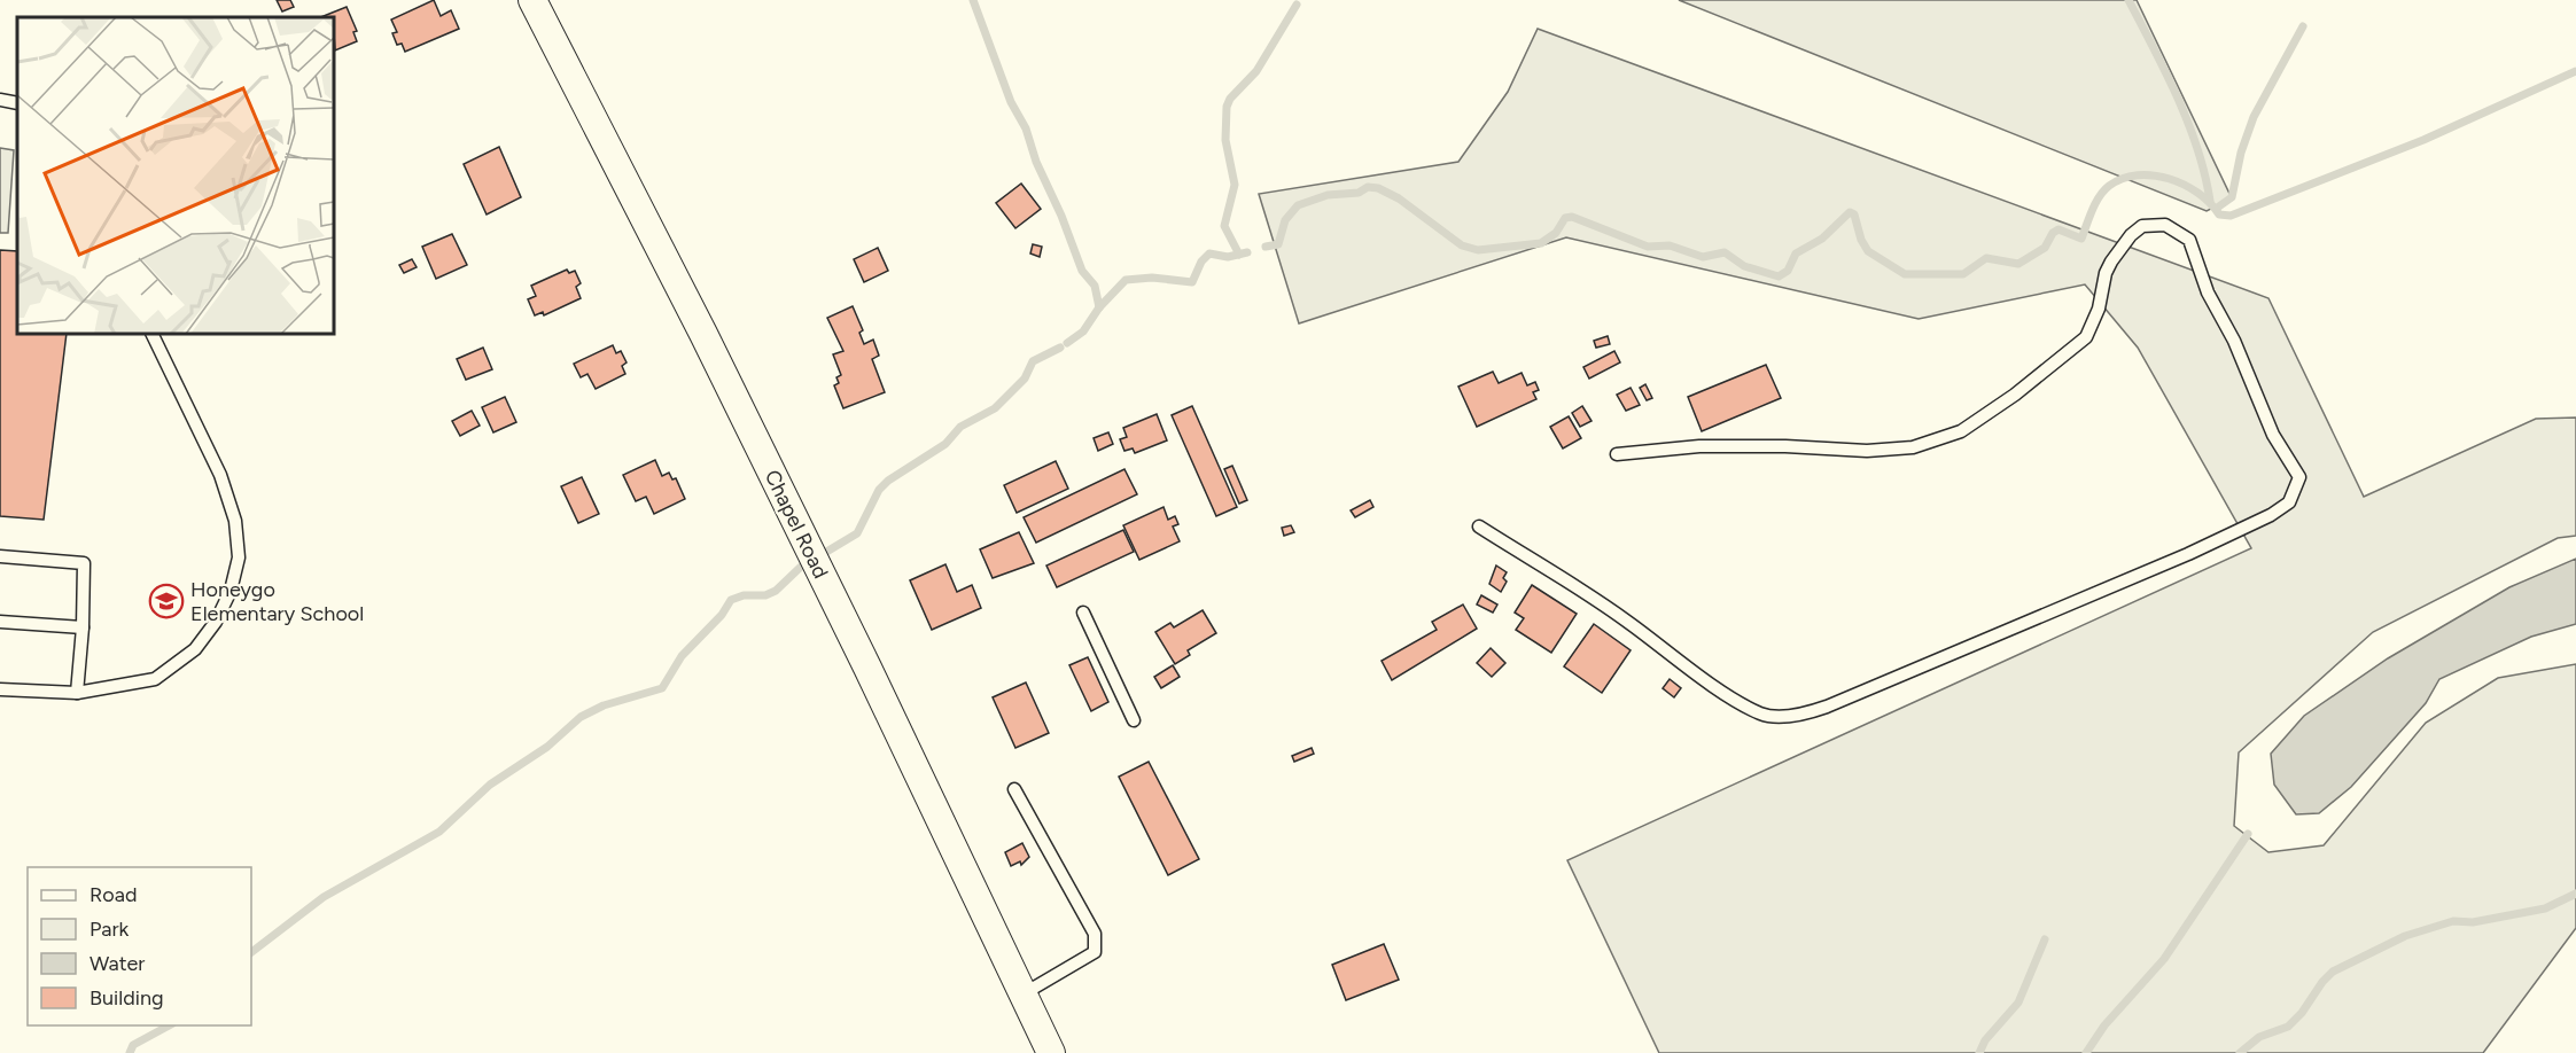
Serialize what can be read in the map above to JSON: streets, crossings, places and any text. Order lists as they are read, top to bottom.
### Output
{
  "streets": {
    "street": ["Chapel Road"]
  },
  "places": {
    "school or university": ["Honeygo Elementary School"]
  },
  "legend": [
    "Road",
    "Park",
    "Water",
    "Building"
  ]
}
